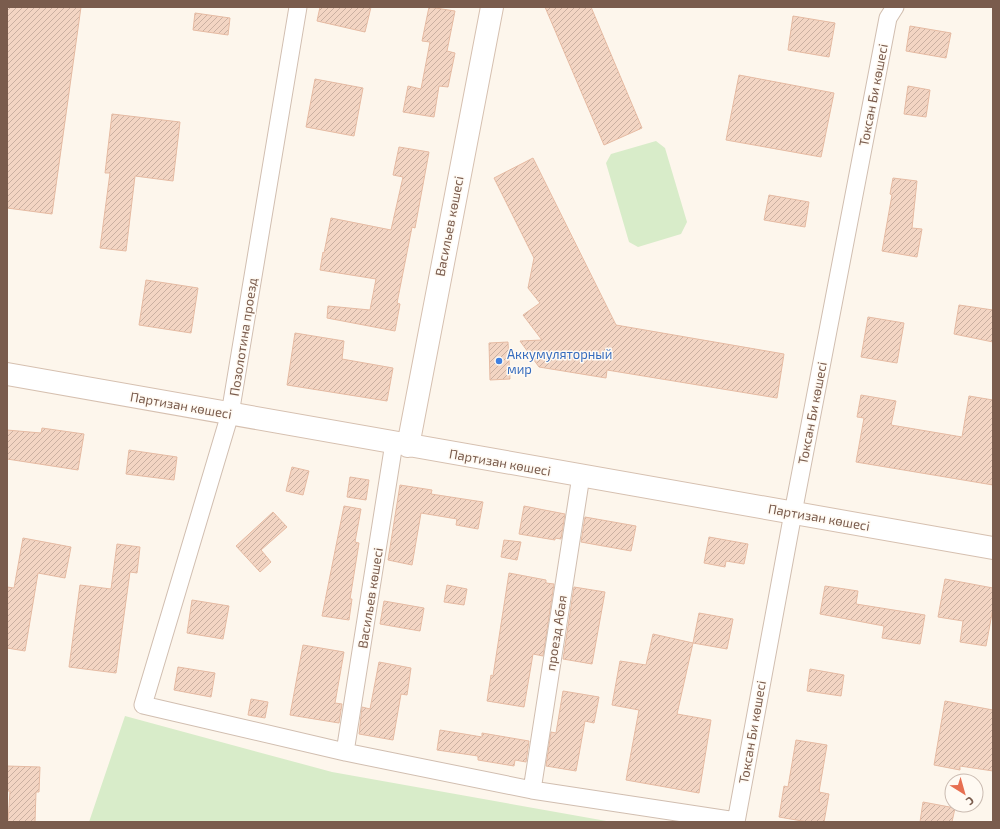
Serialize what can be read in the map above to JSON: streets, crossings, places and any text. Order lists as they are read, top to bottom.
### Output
{
  "streets": {
    "main road": ["Васильев көшесі", "Партизан көшесі"],
    "street": ["Токсан Би көшесі", "Позолотина проезд", "проезд Абая"]
  },
  "crossings": [
    ["Токсан Би көшесі", "Партизан көшесі"],
    ["Васильев көшесі", "Позолотина проезд"],
    ["Васильев көшесі", "Партизан көшесі"],
    ["Позолотина проезд", "Партизан көшесі"],
    ["Партизан көшесі", "проезд Абая"]
  ],
  "places": ["Аккумуляторный мир"],
  "north": "bottom right"
}
